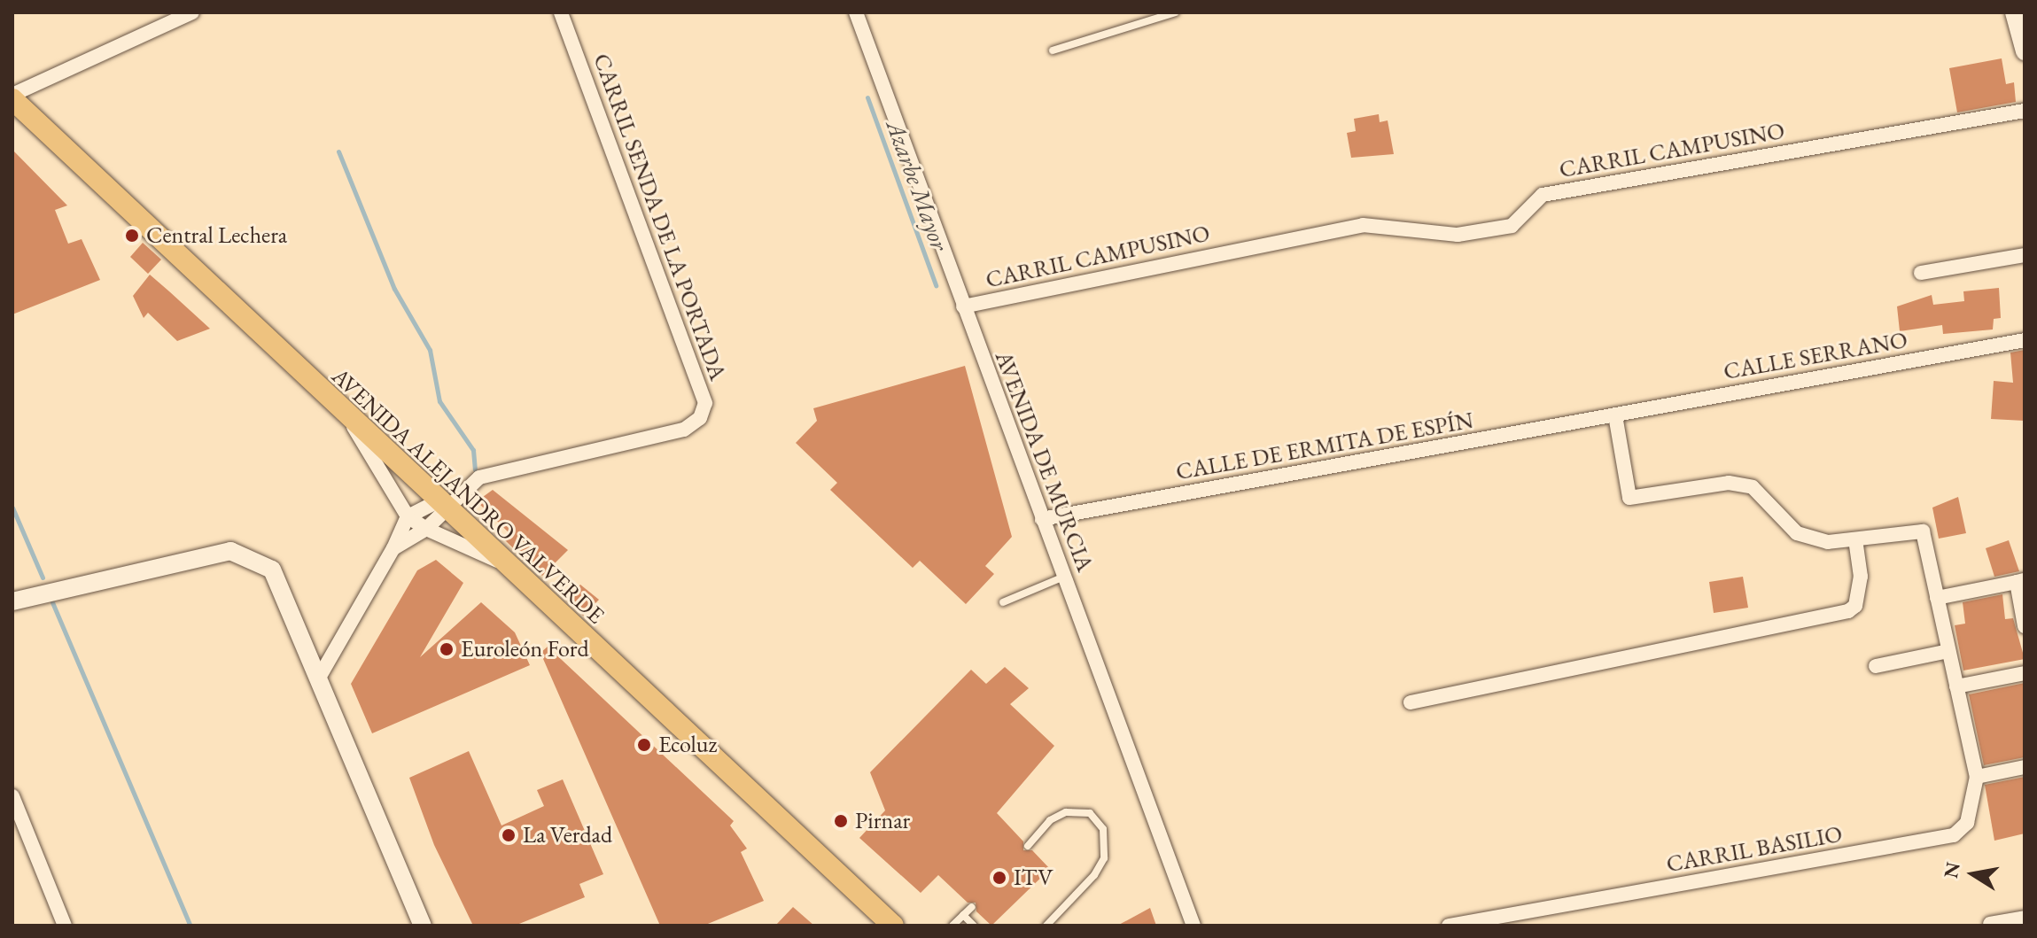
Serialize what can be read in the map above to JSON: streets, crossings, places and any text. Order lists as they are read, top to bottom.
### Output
{
  "streets": {
    "main road": ["AVENIDA ALEJANDRO VALVERDE"],
    "street": [
      "CARRIL CAMPUSINO",
      "CARRIL SENDA DE LA PORTADA",
      "CALLE SERRANO",
      "CALLE DE ERMITA DE ESPÍN",
      "AVENIDA DE MURCIA",
      "CARRIL BASILIO"
    ]
  },
  "crossings": [
    ["CARRIL CAMPUSINO", "AVENIDA DE MURCIA"],
    ["CARRIL SENDA DE LA PORTADA", "AVENIDA ALEJANDRO VALVERDE"],
    ["CALLE SERRANO", "CALLE DE ERMITA DE ESPÍN"],
    ["CALLE DE ERMITA DE ESPÍN", "AVENIDA DE MURCIA"]
  ],
  "water": ["Azarbe Mayor"],
  "places": [
    "Central Lechera",
    "Euroleón Ford",
    "Ecoluz",
    "Pirnar",
    "La Verdad",
    "ITV"
  ],
  "north": "left"
}
